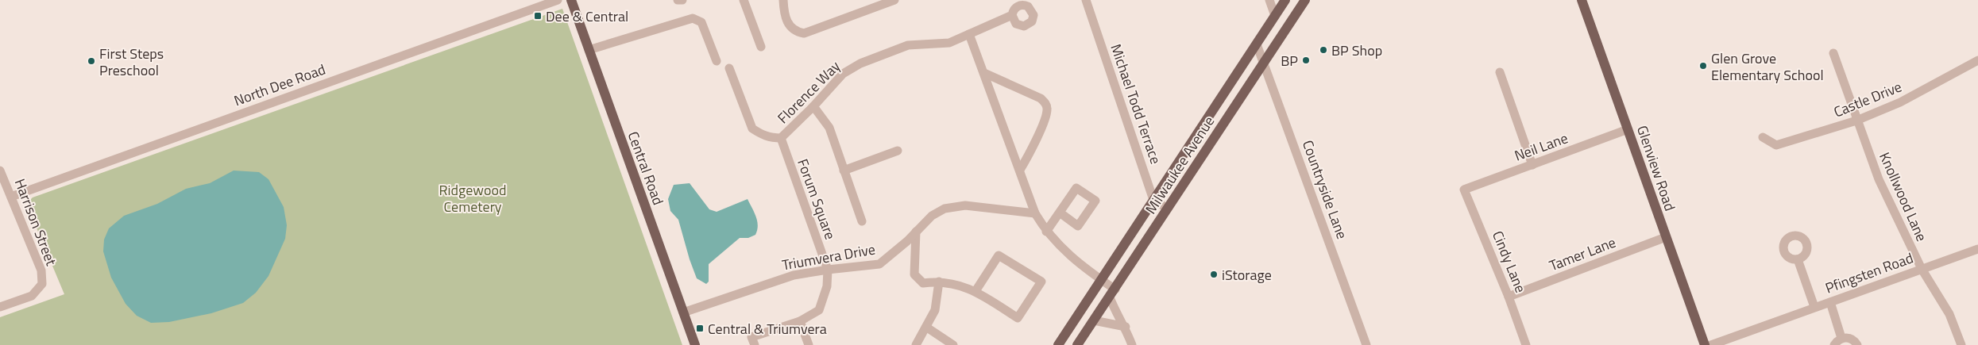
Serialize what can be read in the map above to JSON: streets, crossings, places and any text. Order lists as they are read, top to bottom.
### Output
{
  "streets": {
    "main road": ["Milwaukee Avenue", "Central Road", "Glenview Road"],
    "street": [
      "North Dee Road",
      "Florence Way",
      "Castle Drive",
      "Michael Todd Terrace",
      "Neil Lane",
      "Countryside Lane",
      "Knollwood Lane",
      "Forum Square",
      "Harrison Street",
      "Tamer Lane",
      "Triumvera Drive",
      "Cindy Lane",
      "Pfingsten Road"
    ]
  },
  "crossings": [
    ["North Dee Road", "Harrison Street"],
    ["Florence Way", "Forum Square"],
    ["Castle Drive", "Knollwood Lane"],
    ["Michael Todd Terrace", "Milwaukee Avenue"],
    ["Neil Lane", "Glenview Road"],
    ["Neil Lane", "Cindy Lane"],
    ["Milwaukee Avenue", "Countryside Lane"],
    ["Central Road", "Triumvera Drive"],
    ["Glenview Road", "Tamer Lane"],
    ["Knollwood Lane", "Pfingsten Road"],
    ["Forum Square", "Triumvera Drive"],
    ["Tamer Lane", "Cindy Lane"]
  ],
  "parks": ["Ridgewood Cemetery"],
  "places": {
    "transit": ["Dee & Central", "Central & Triumvera"],
    "other": [
      "BP Shop",
      "BP",
      "First Steps Preschool",
      "Glen Grove Elementary School",
      "iStorage"
    ]
  }
}
